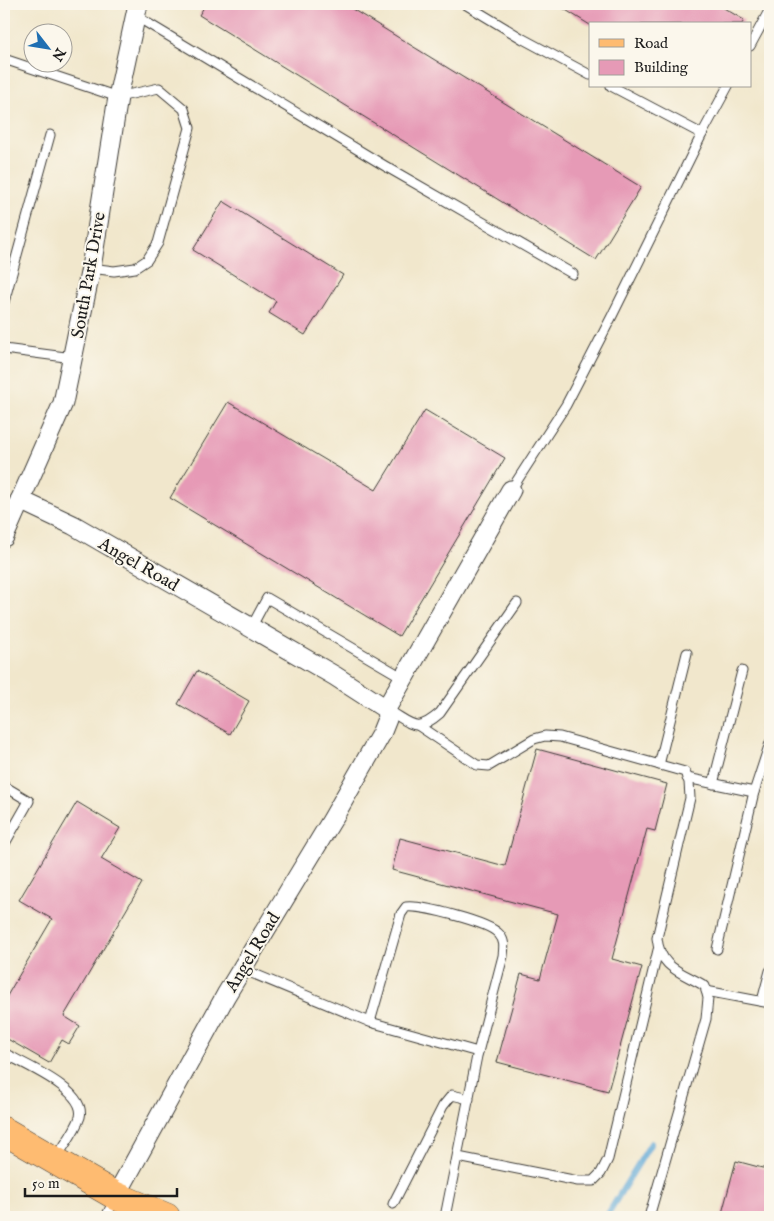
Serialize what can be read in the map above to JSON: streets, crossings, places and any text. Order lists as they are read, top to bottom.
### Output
{
  "streets": {
    "street": ["South Park Drive", "Angel Road"]
  },
  "crossings": [
    ["South Park Drive", "Angel Road"]
  ],
  "legend": ["Road", "Building"],
  "scale_bar": "50 m",
  "north": "bottom right"
}
